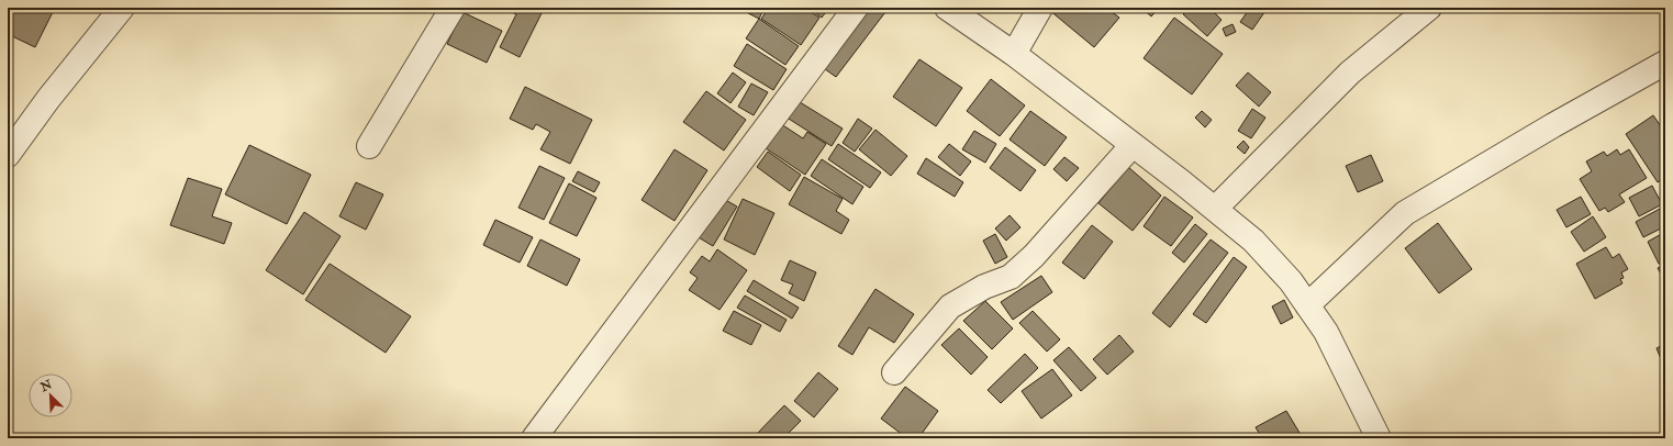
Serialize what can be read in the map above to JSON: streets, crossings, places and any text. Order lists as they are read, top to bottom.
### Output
{
  "north": "top left"
}
